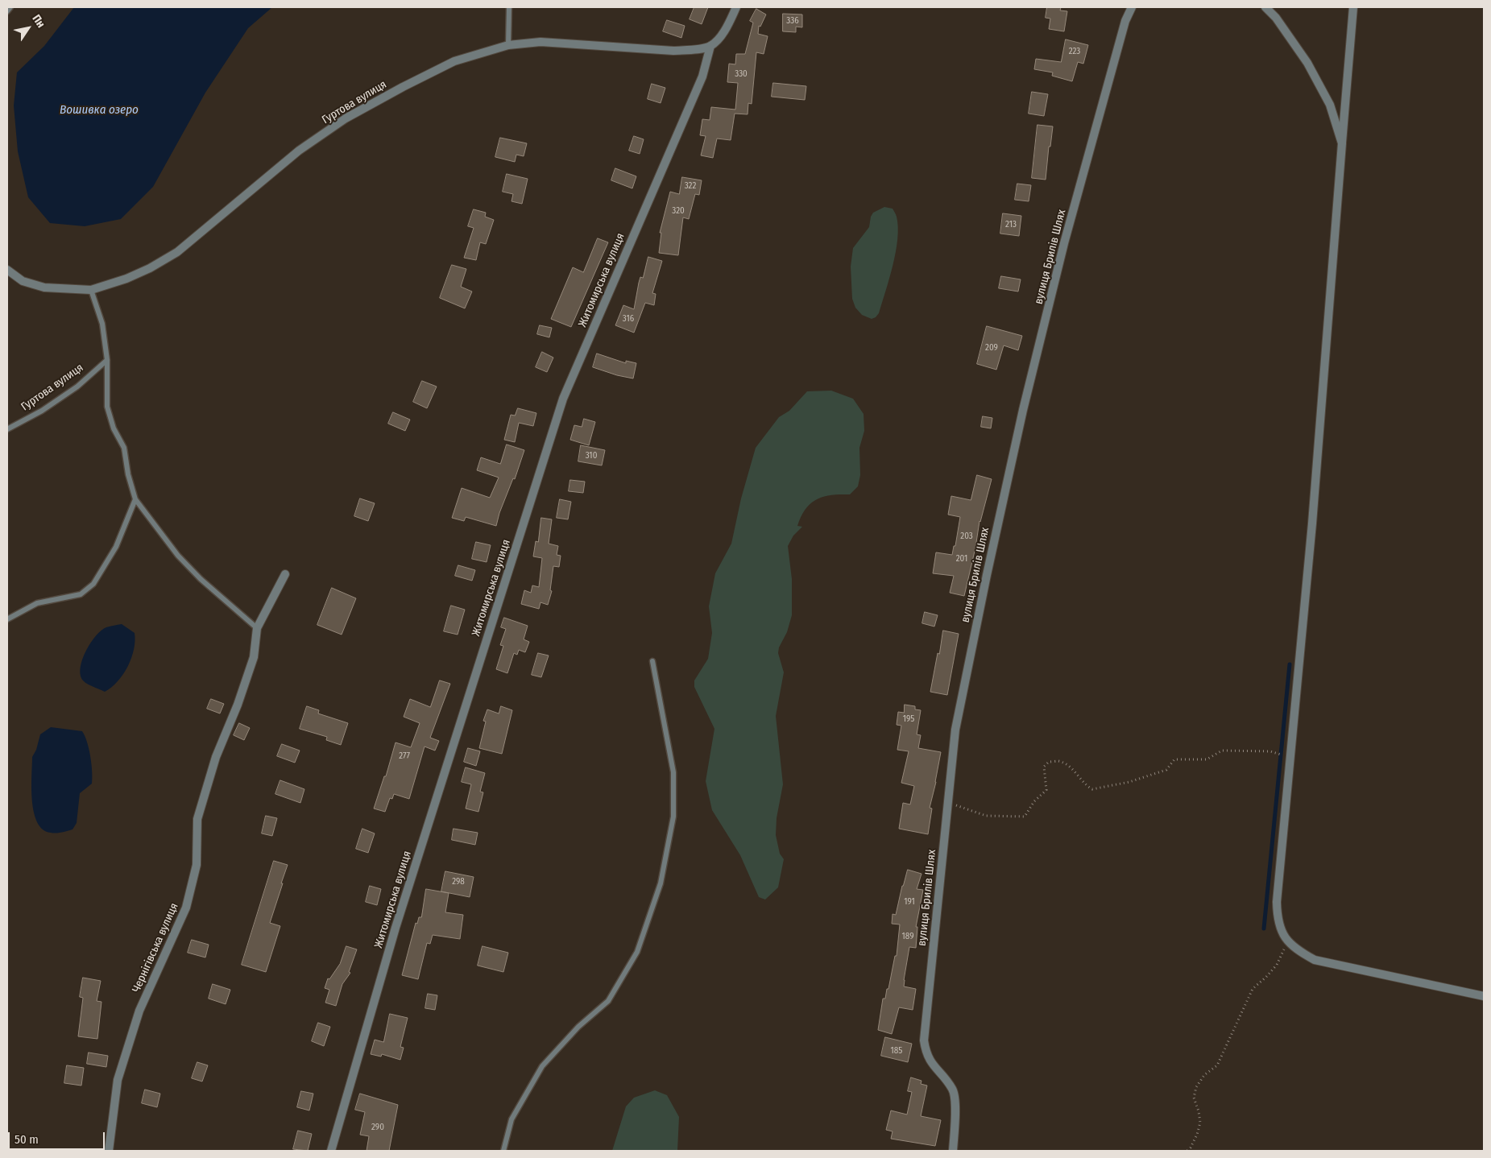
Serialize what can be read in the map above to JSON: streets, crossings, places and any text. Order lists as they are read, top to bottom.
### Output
{
  "streets": {
    "street": [
      "Гуртова вулиця",
      "вулиця Брилів Шлях",
      "Житомирська вулиця",
      "Чернігівська вулиця"
    ]
  },
  "crossings": [
    ["Гуртова вулиця", "Житомирська вулиця"]
  ],
  "water": ["Вошивка озеро"],
  "house_numbers": [
    "336",
    "223",
    "330",
    "322",
    "320",
    "213",
    "316",
    "209",
    "310",
    "203",
    "201",
    "195",
    "277",
    "298",
    "191",
    "189",
    "185",
    "290"
  ],
  "scale_bar": "50 m",
  "north": "top right"
}
